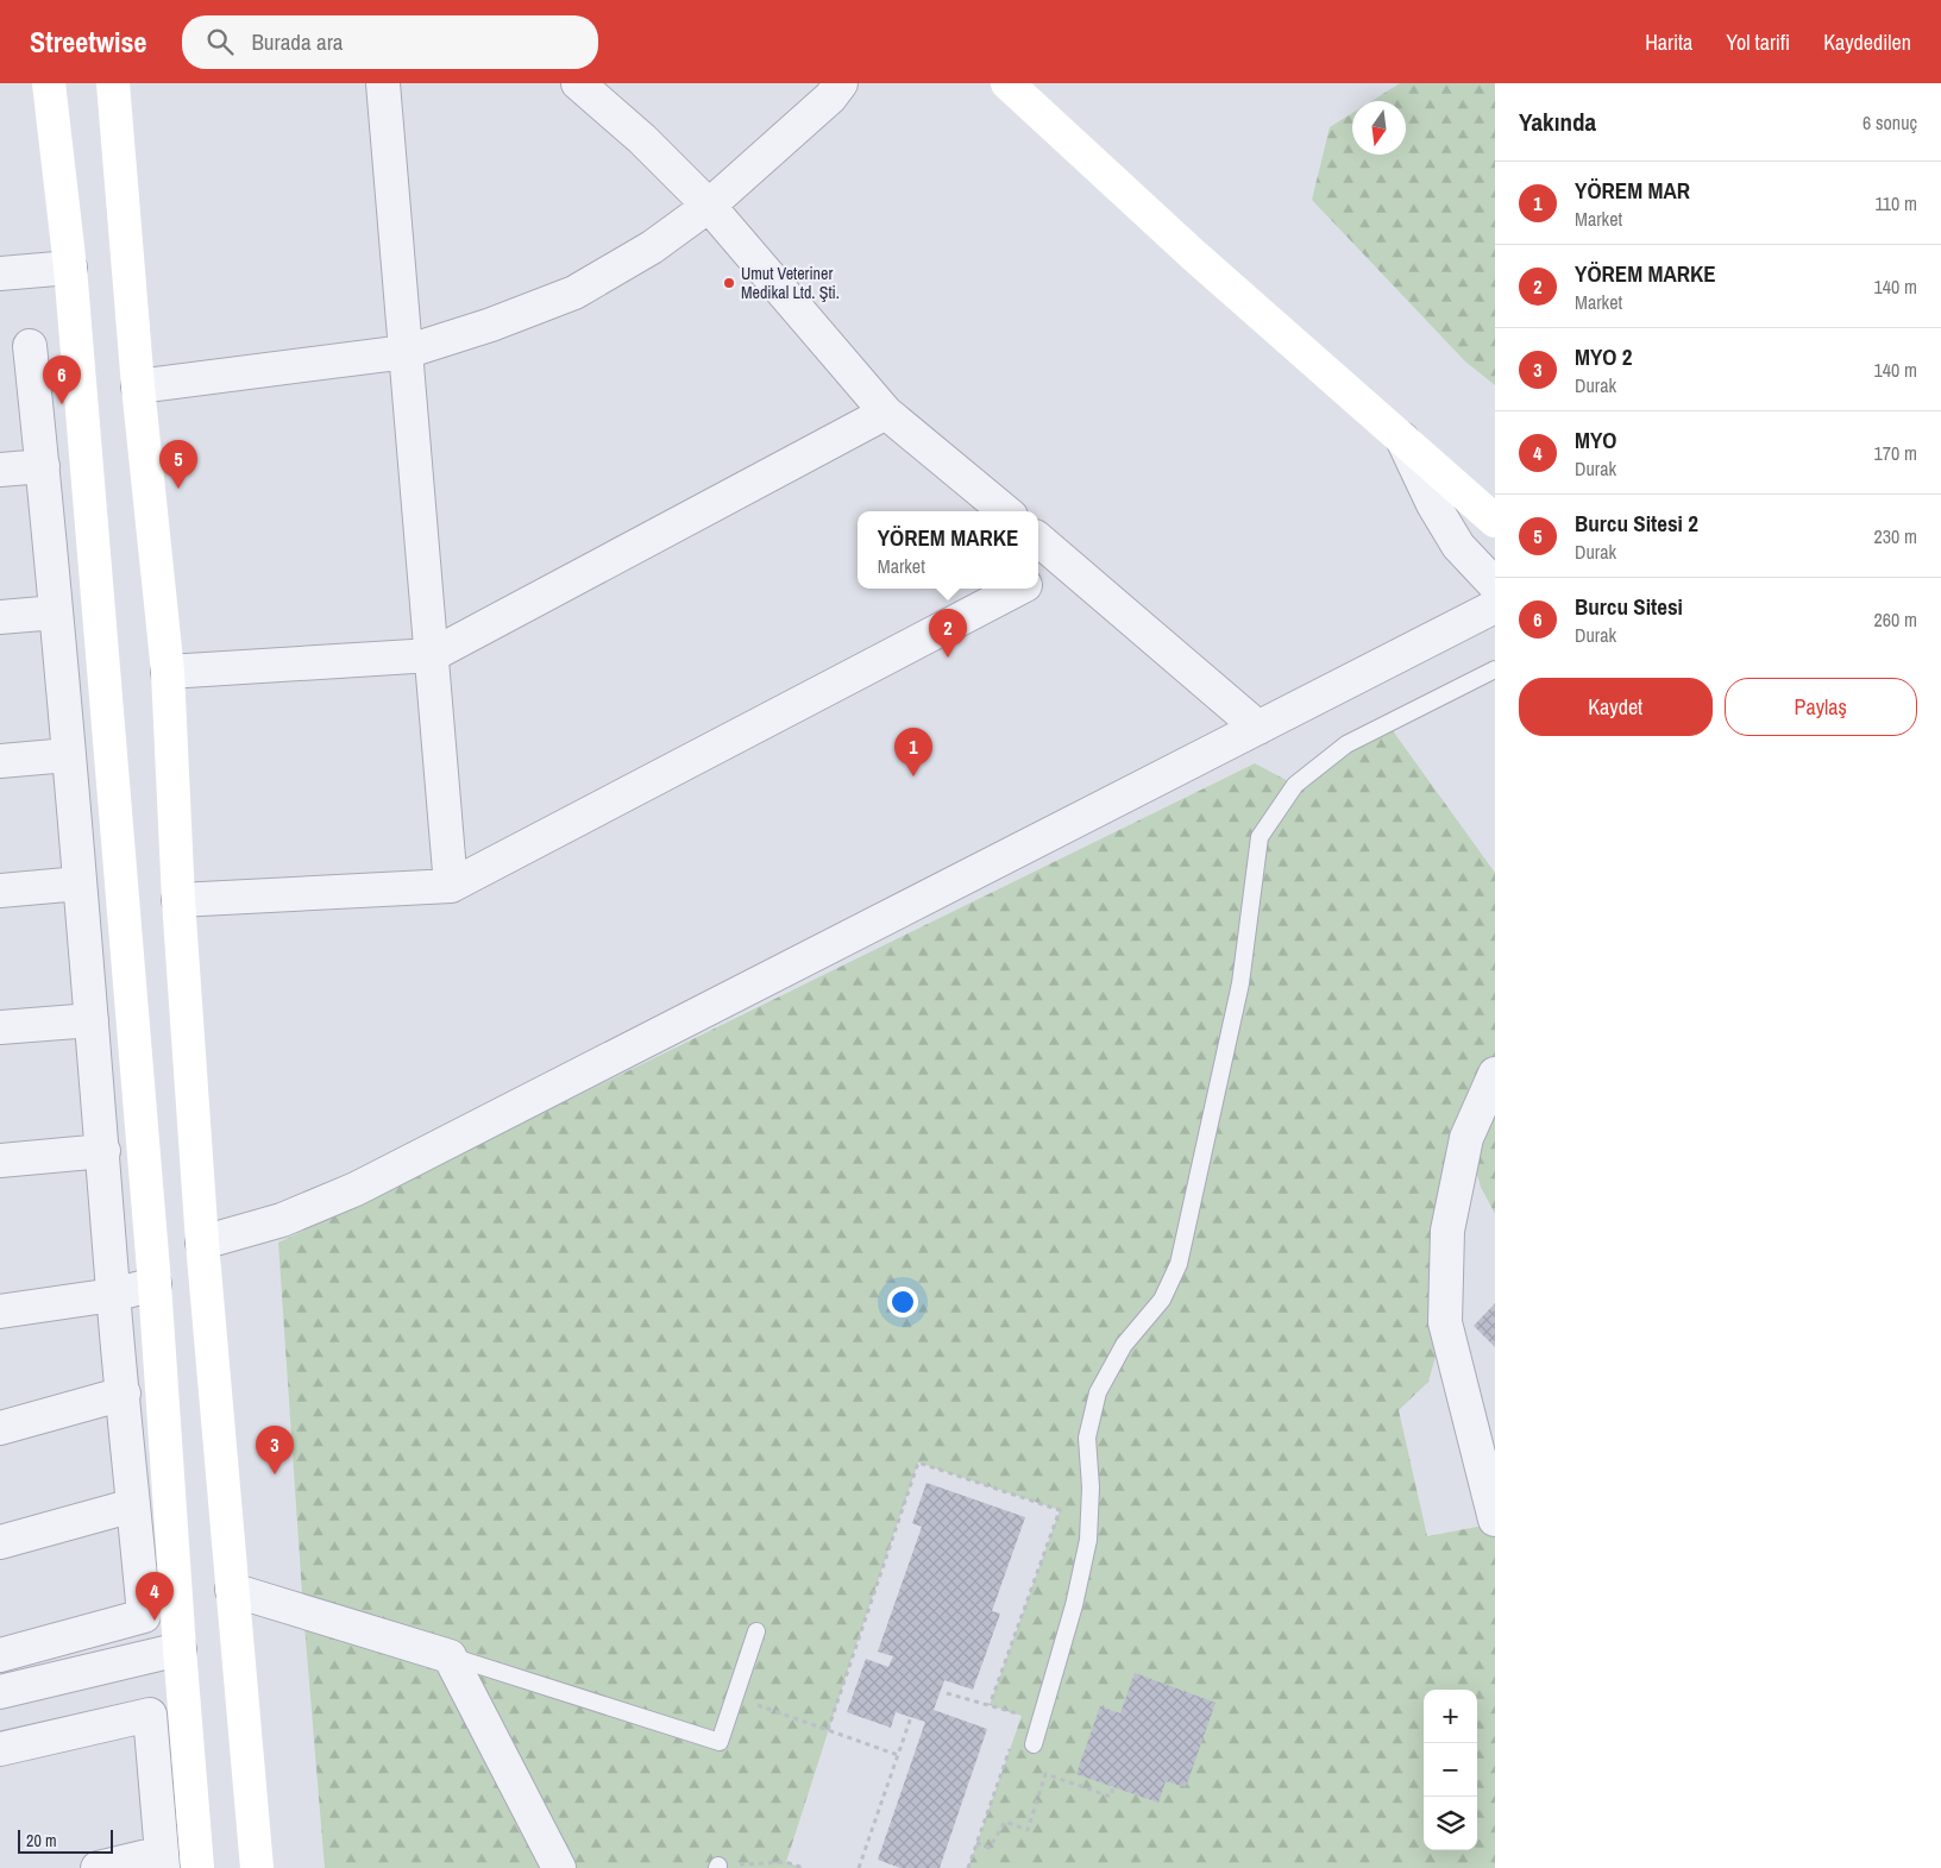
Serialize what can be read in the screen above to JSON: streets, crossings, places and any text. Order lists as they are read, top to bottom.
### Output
{
  "places": ["Umut Veteriner Medikal Ltd. Şti."],
  "scale_bar": "20 m",
  "north": "bottom",
  "page": {
    "header": "Streetwise",
    "search": "Burada ara",
    "nav": ["Harita", "Yol tarifi", "Kaydedilen"],
    "heading": ["Yakında", "6 sonuç"],
    "list": [
      {
        "mark": "1",
        "name": "YÖREM MAR",
        "note": "Market",
        "value": "110 m"
      },
      {
        "mark": "2",
        "name": "YÖREM MARKE",
        "note": "Market",
        "value": "140 m"
      },
      {
        "mark": "3",
        "name": "MYO 2",
        "note": "Durak",
        "value": "140 m"
      },
      {
        "mark": "4",
        "name": "MYO",
        "note": "Durak",
        "value": "170 m"
      },
      {
        "mark": "5",
        "name": "Burcu Sitesi 2",
        "note": "Durak",
        "value": "230 m"
      },
      {
        "mark": "6",
        "name": "Burcu Sitesi",
        "note": "Durak",
        "value": "260 m"
      }
    ],
    "pins": [
      "6",
      "5",
      "2",
      "1",
      "3",
      "4"
    ],
    "popup": ["YÖREM MARKE", "Market"],
    "buttons": ["Kaydet", "Paylaş"],
    "map_buttons": ["+", "−"],
    "scale": "20 m"
  }
}
